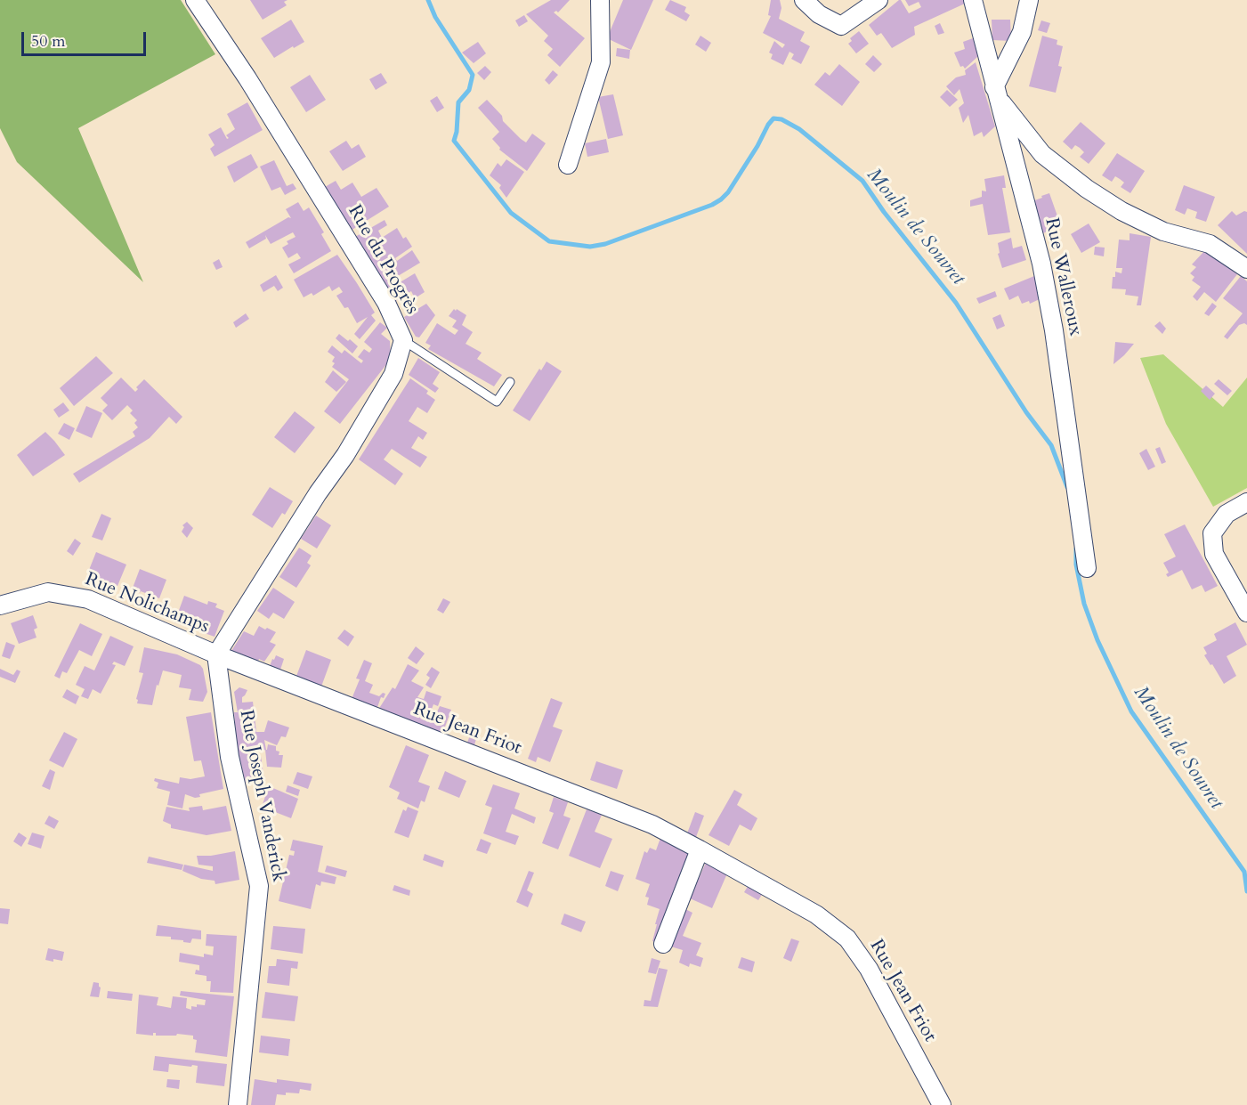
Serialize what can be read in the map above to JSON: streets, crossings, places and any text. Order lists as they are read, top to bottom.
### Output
{
  "streets": {
    "street": [
      "Rue du Progrès",
      "Rue Walleroux",
      "Rue Nolichamps",
      "Rue Jean Friot",
      "Rue Joseph Vanderick"
    ]
  },
  "crossings": [
    ["Rue du Progrès", "Rue Nolichamps"],
    ["Rue du Progrès", "Rue Jean Friot"],
    ["Rue du Progrès", "Rue Joseph Vanderick"],
    ["Rue Nolichamps", "Rue Jean Friot"],
    ["Rue Nolichamps", "Rue Joseph Vanderick"],
    ["Rue Jean Friot", "Rue Joseph Vanderick"]
  ],
  "water": ["Moulin de Souvret"],
  "scale_bar": "50 m"
}
